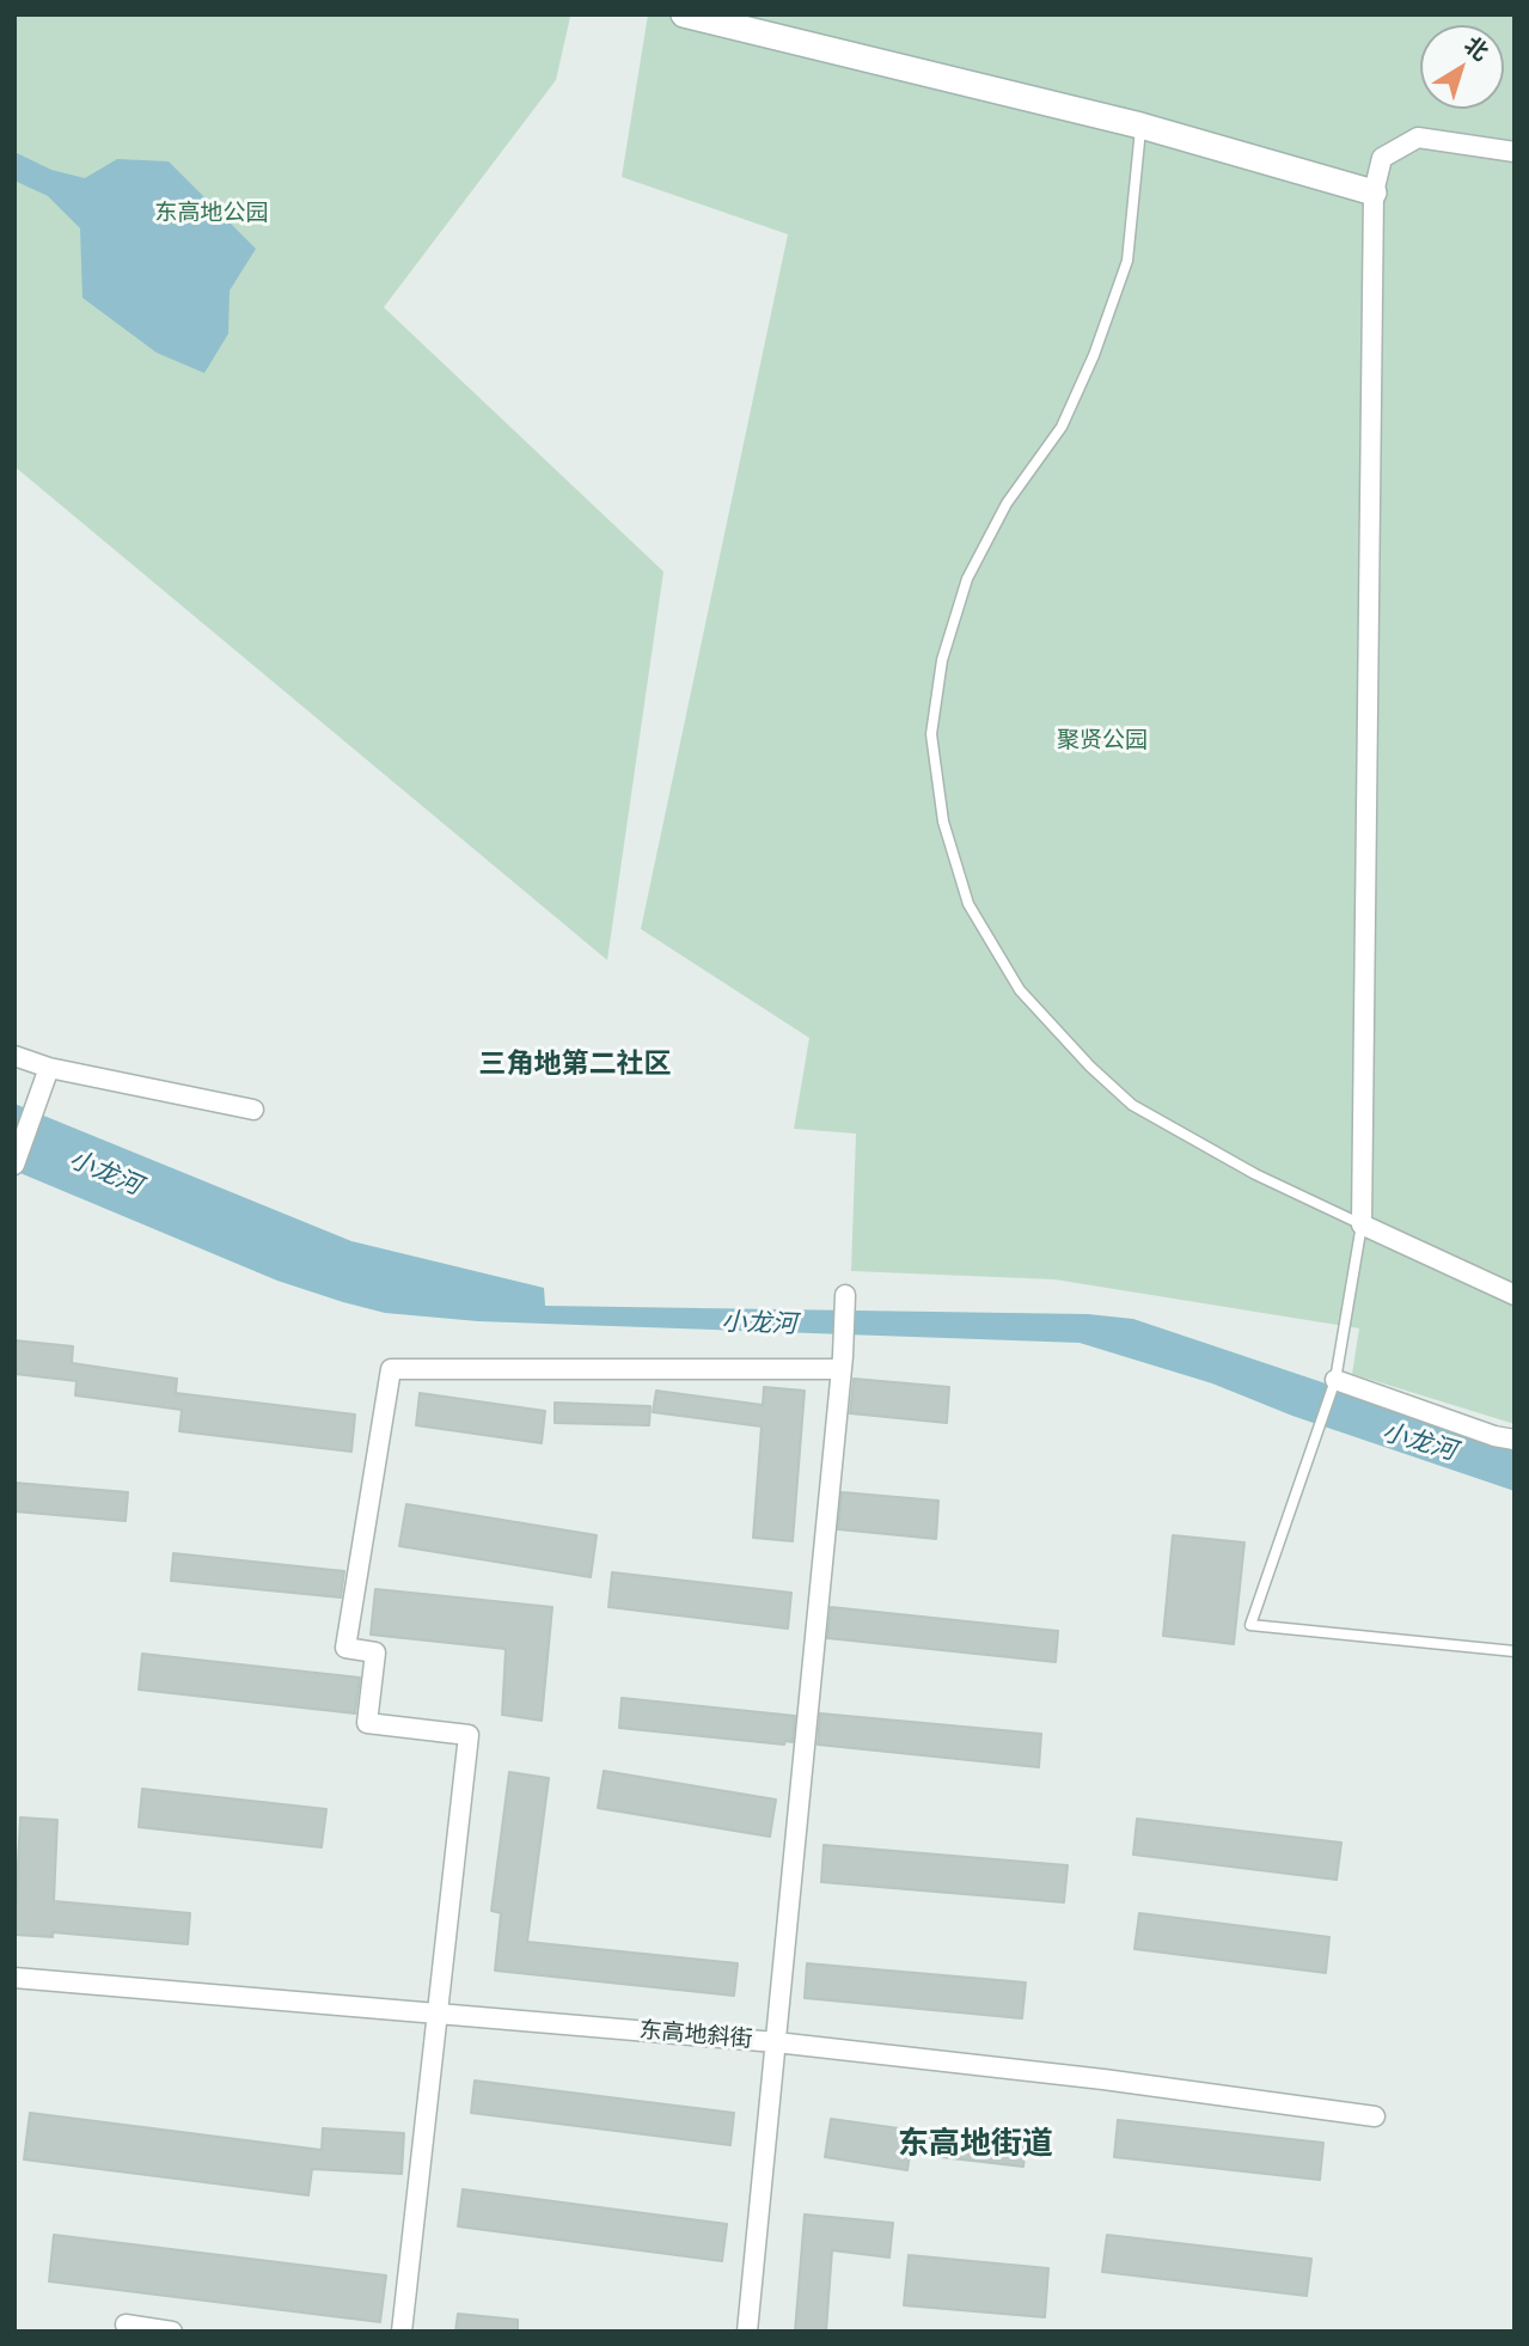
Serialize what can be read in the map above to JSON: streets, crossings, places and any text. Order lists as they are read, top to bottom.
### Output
{
  "streets": {
    "street": ["东高地斜街"]
  },
  "districts": ["三角地第二社区", "东高地街道"],
  "water": ["小龙河"],
  "parks": ["东高地公园", "聚贤公园"],
  "north": "top right"
}
